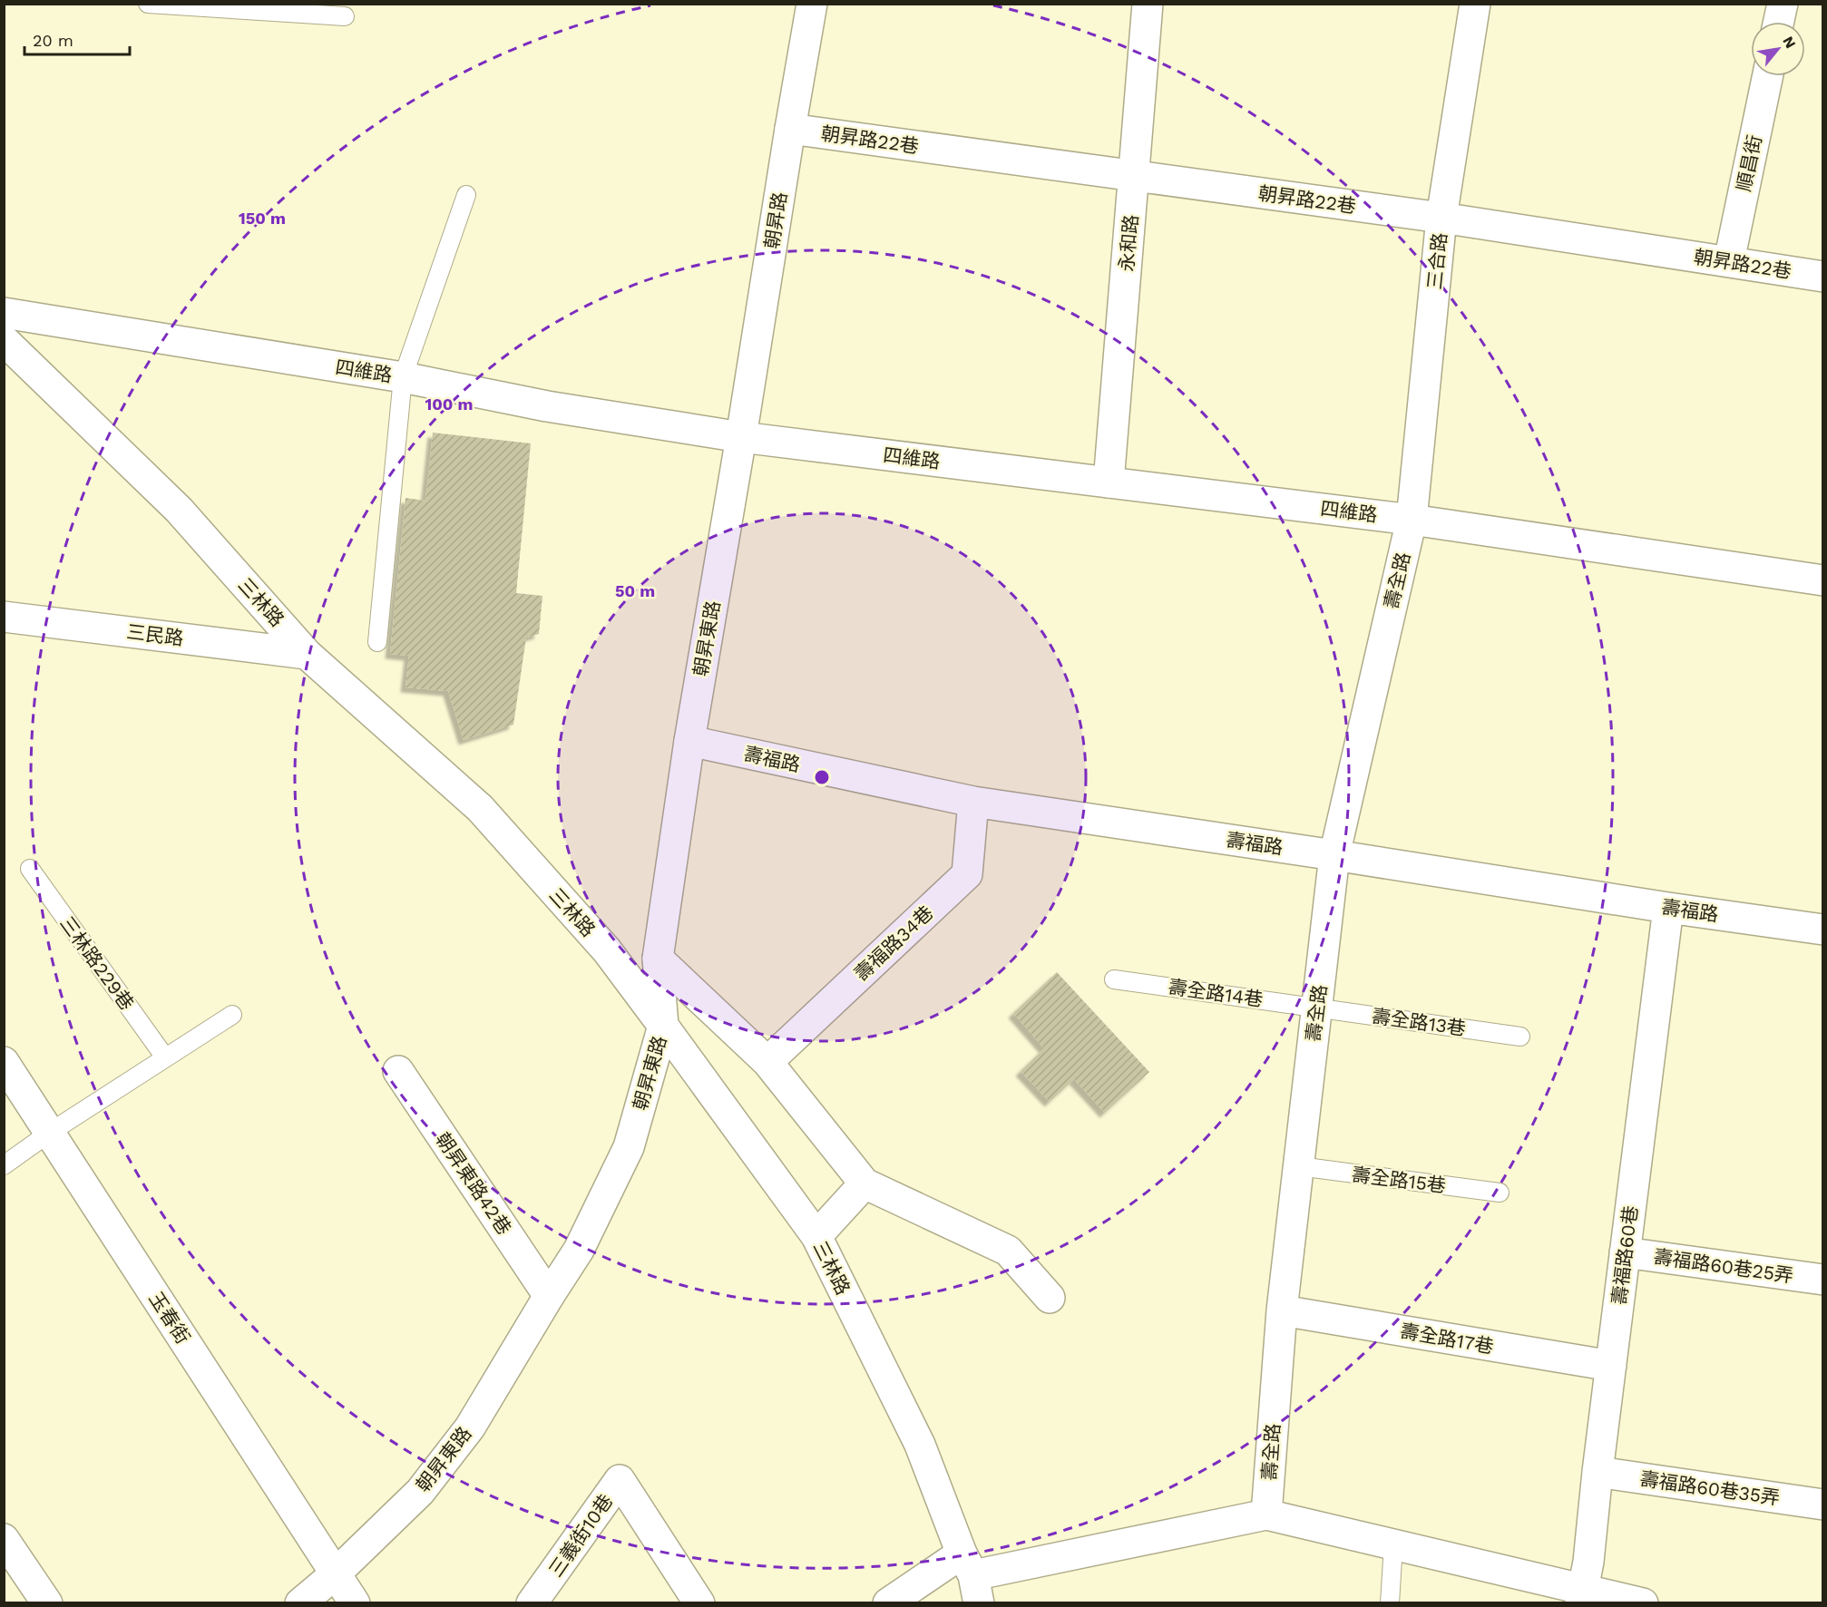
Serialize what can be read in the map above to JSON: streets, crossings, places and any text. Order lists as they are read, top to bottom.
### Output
{
  "streets": {
    "street": [
      "朝昇路22巷",
      "順昌街",
      "朝昇路",
      "永和路",
      "三合路",
      "四維路",
      "壽全路",
      "三林路",
      "三民路",
      "朝昇東路",
      "壽福路",
      "壽福路34巷",
      "朝昇東路42巷",
      "壽福路60巷",
      "壽福路60巷25弄",
      "玉春街",
      "壽全路17巷",
      "壽福路60巷35弄",
      "三義街10巷"
    ],
    "lane": [
      "三林路229巷",
      "壽全路14巷",
      "壽全路13巷",
      "壽全路15巷"
    ]
  },
  "crossings": [
    ["朝昇路22巷", "順昌街"],
    ["朝昇路22巷", "朝昇路"],
    ["朝昇路22巷", "永和路"],
    ["朝昇路22巷", "三合路"],
    ["朝昇路", "四維路"],
    ["朝昇路", "朝昇東路"],
    ["永和路", "四維路"],
    ["三合路", "四維路"],
    ["三合路", "壽全路"],
    ["四維路", "壽全路"],
    ["四維路", "朝昇東路"],
    ["壽全路", "壽福路"],
    ["壽全路", "壽全路14巷"],
    ["壽全路", "壽全路13巷"],
    ["壽全路", "壽全路15巷"],
    ["壽全路", "壽全路17巷"],
    ["三林路", "三民路"],
    ["三林路", "朝昇東路"],
    ["朝昇東路", "壽福路"],
    ["朝昇東路", "朝昇東路42巷"],
    ["朝昇東路", "玉春街"],
    ["壽福路", "壽福路34巷"],
    ["壽福路", "壽福路60巷"],
    ["壽全路14巷", "壽全路13巷"],
    ["壽福路60巷", "壽福路60巷25弄"],
    ["壽福路60巷", "壽全路17巷"],
    ["壽福路60巷", "壽福路60巷35弄"]
  ],
  "scale_bar": "20 m",
  "north": "top right",
  "rings": ["150 m", "100 m", "50 m"]
}
